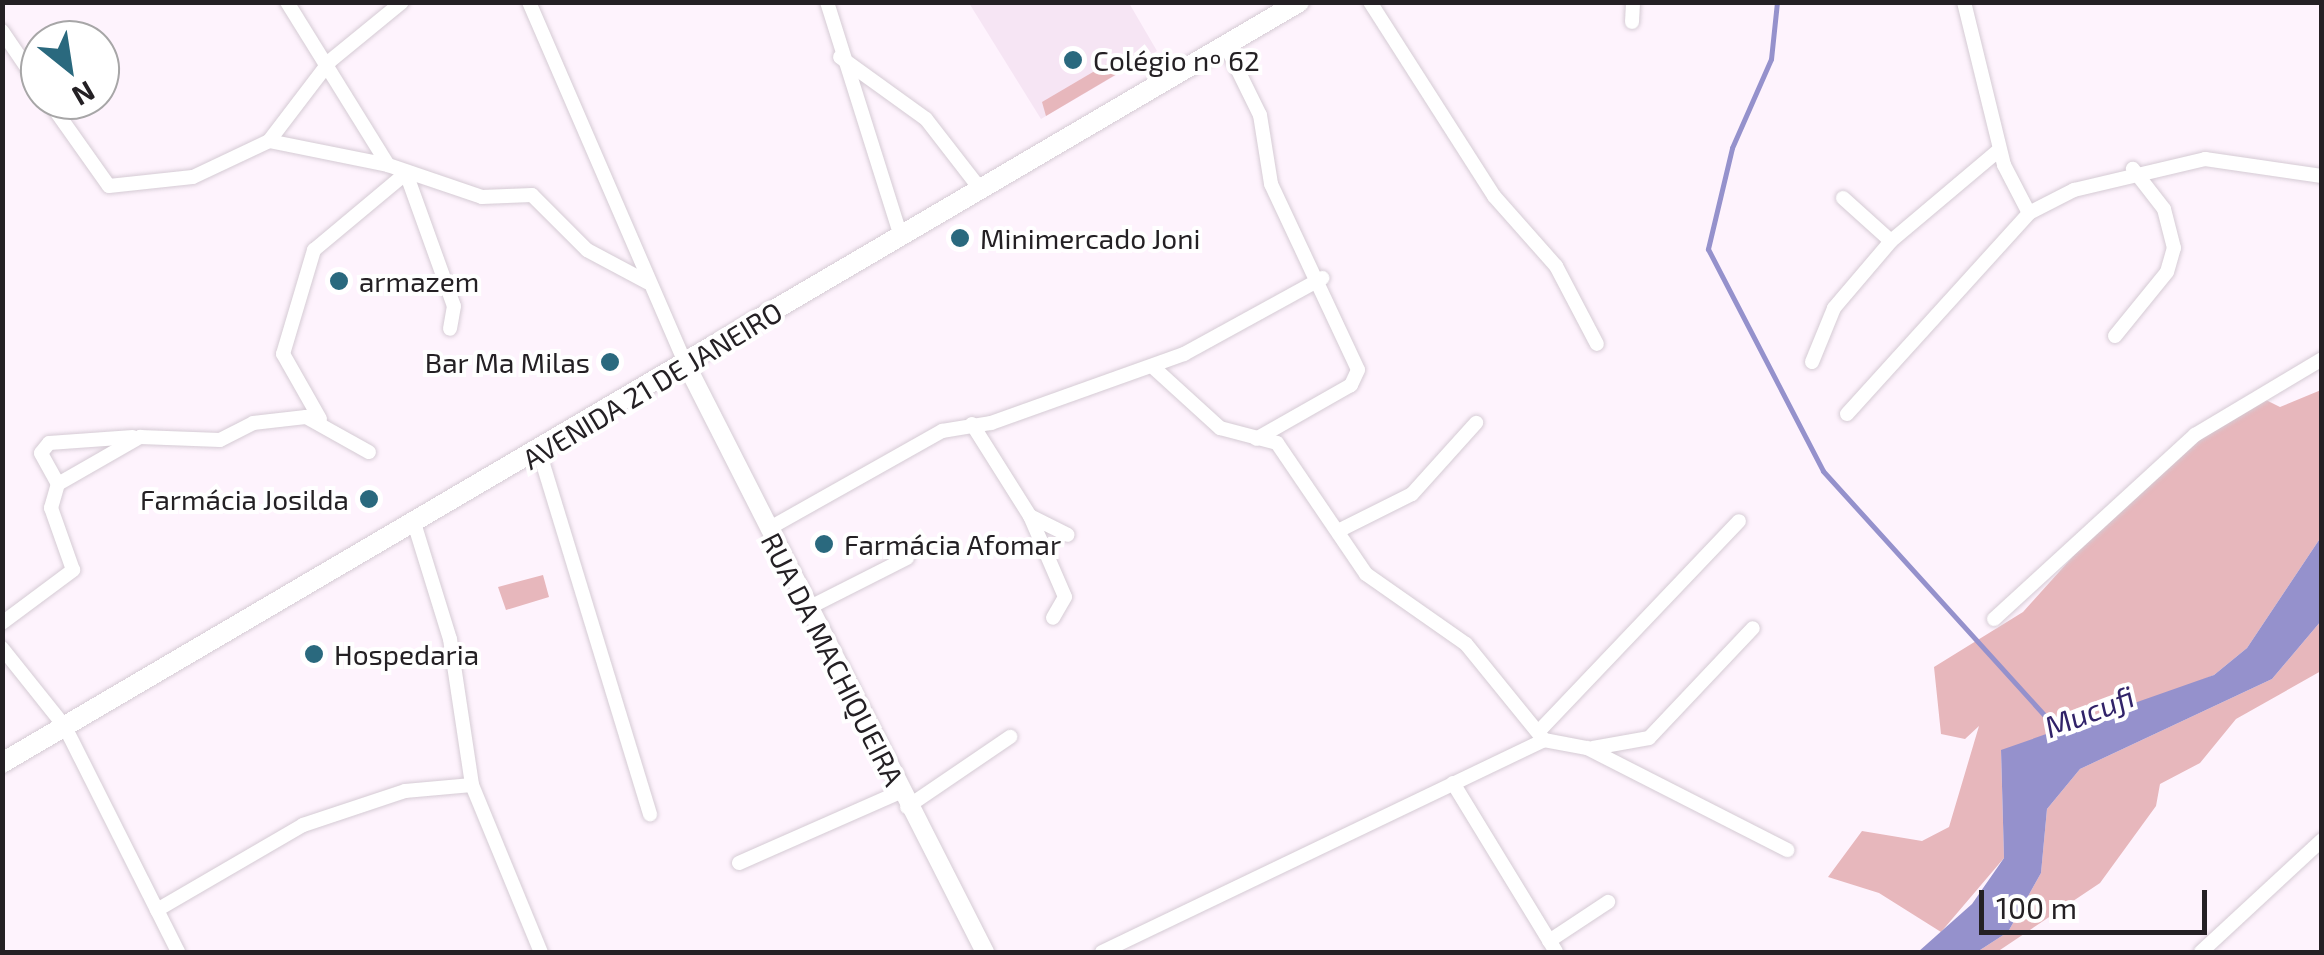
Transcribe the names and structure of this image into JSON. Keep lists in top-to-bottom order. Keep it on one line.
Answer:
{"streets":{"main road":["AVENIDA 21 DE JANEIRO"],"street":["RUA DA MACHIQUEIRA"]},"crossings":[["AVENIDA 21 DE JANEIRO","RUA DA MACHIQUEIRA"]],"water":["Mucufi"],"places":["Colégio nº 62","Minimercado Joni","armazem","Bar Ma Milas","Farmácia Josilda","Farmácia Afomar","Hospedaria"],"scale_bar":"100 m","north":"bottom right"}
